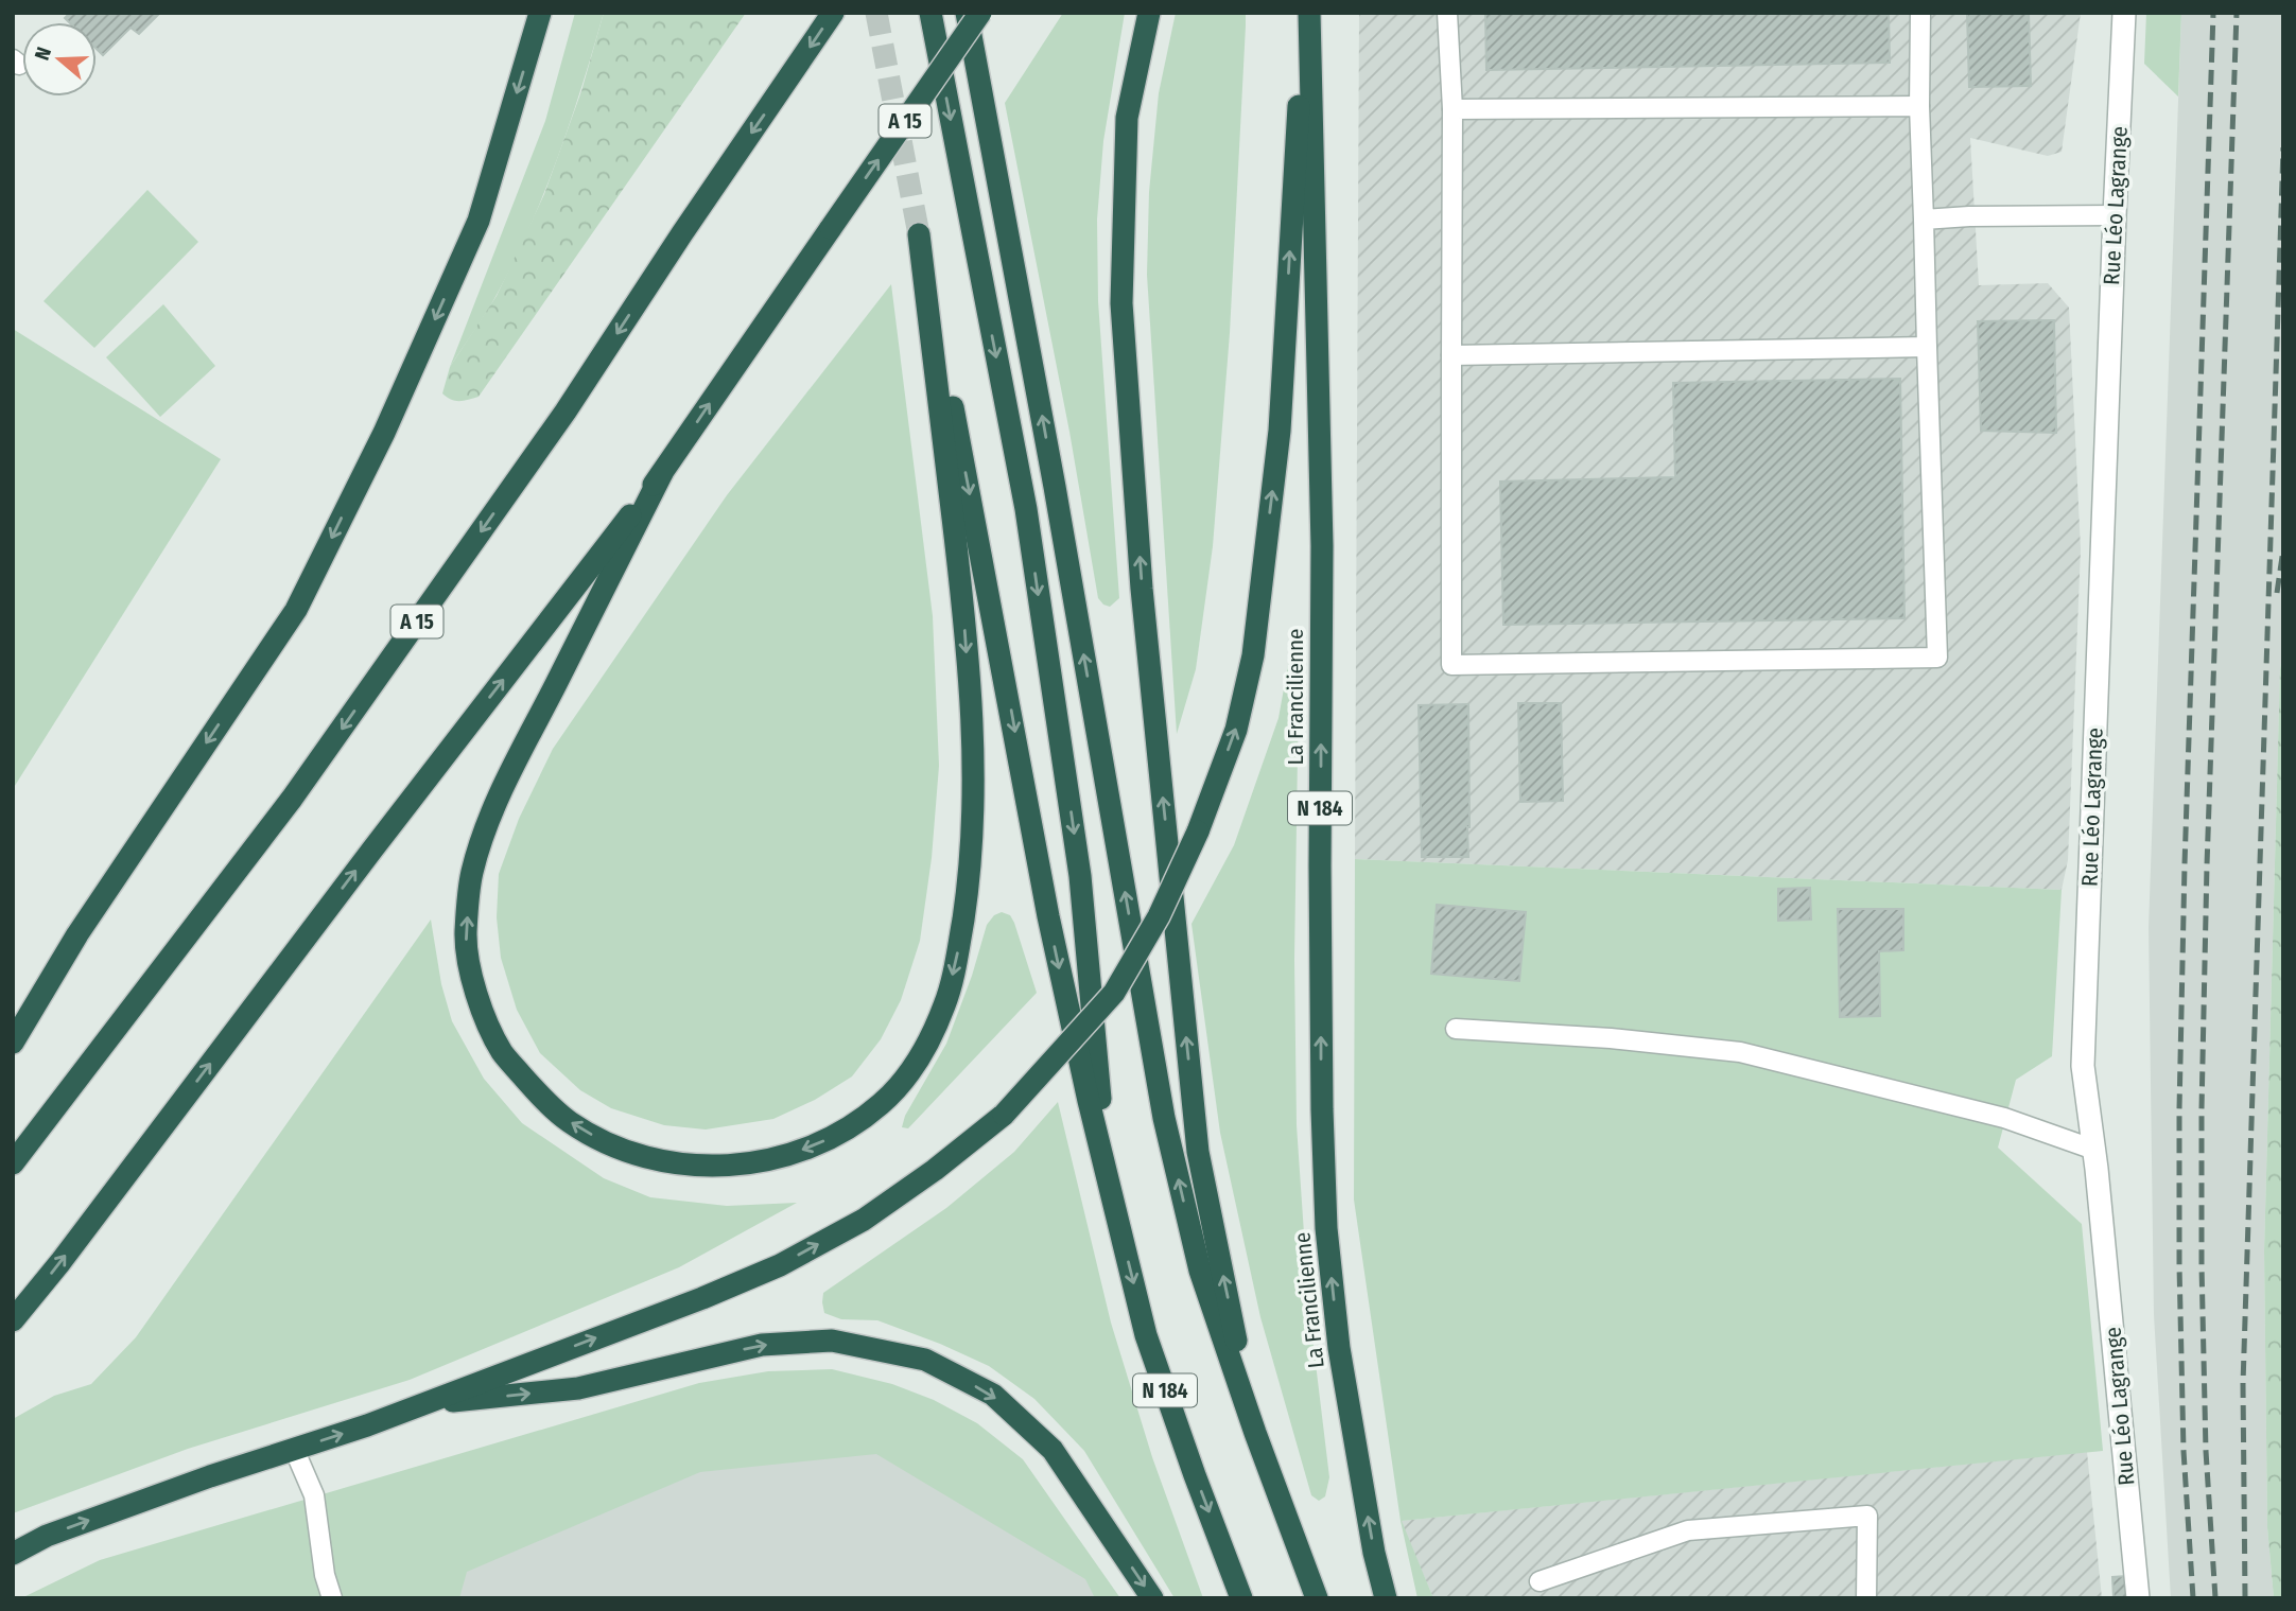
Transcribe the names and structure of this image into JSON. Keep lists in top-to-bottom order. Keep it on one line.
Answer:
{"streets":{"highway":["A 15","La Francilienne","N 184"],"street":["Rue Léo Lagrange"]},"crossings":[["A 15","N 184"]],"north":"left"}
